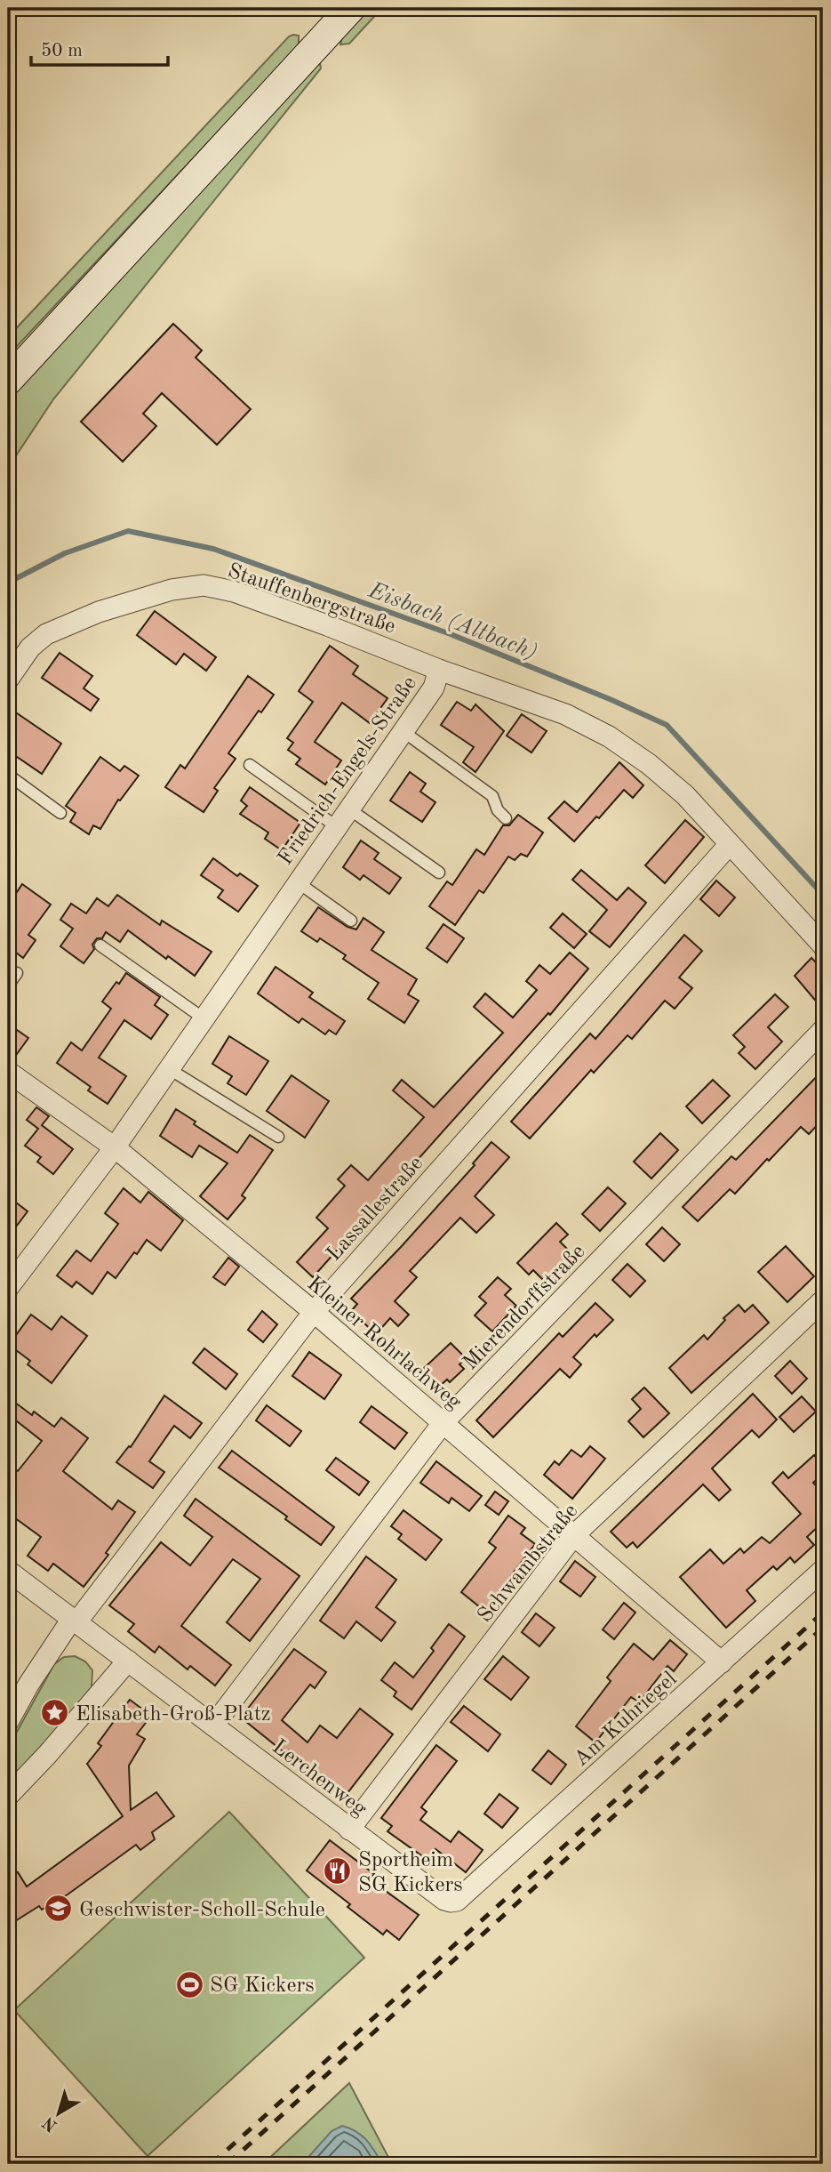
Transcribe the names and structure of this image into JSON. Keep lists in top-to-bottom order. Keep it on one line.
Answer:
{"streets":{"street":["Stauffenbergstraße","Friedrich-Engels-Straße","Lassallestraße","Mierendorffstraße","Kleiner Rohrlachweg","Schwambstraße","Am Kuhriegel","Lerchenweg"]},"crossings":[["Stauffenbergstraße","Friedrich-Engels-Straße"],["Friedrich-Engels-Straße","Lassallestraße"],["Friedrich-Engels-Straße","Kleiner Rohrlachweg"],["Lassallestraße","Kleiner Rohrlachweg"],["Lassallestraße","Lerchenweg"],["Mierendorffstraße","Kleiner Rohrlachweg"],["Mierendorffstraße","Lerchenweg"],["Kleiner Rohrlachweg","Schwambstraße"],["Kleiner Rohrlachweg","Am Kuhriegel"],["Schwambstraße","Lerchenweg"],["Am Kuhriegel","Lerchenweg"]],"water":["Eisbach (Altbach)"],"places":{"place":["Elisabeth-Groß-Platz"],"restaurant":["Sportheim SG Kickers"],"school or university":["Geschwister-Scholl-Schule"],"sports":["SG Kickers"]},"scale_bar":"50 m","north":"bottom left"}
